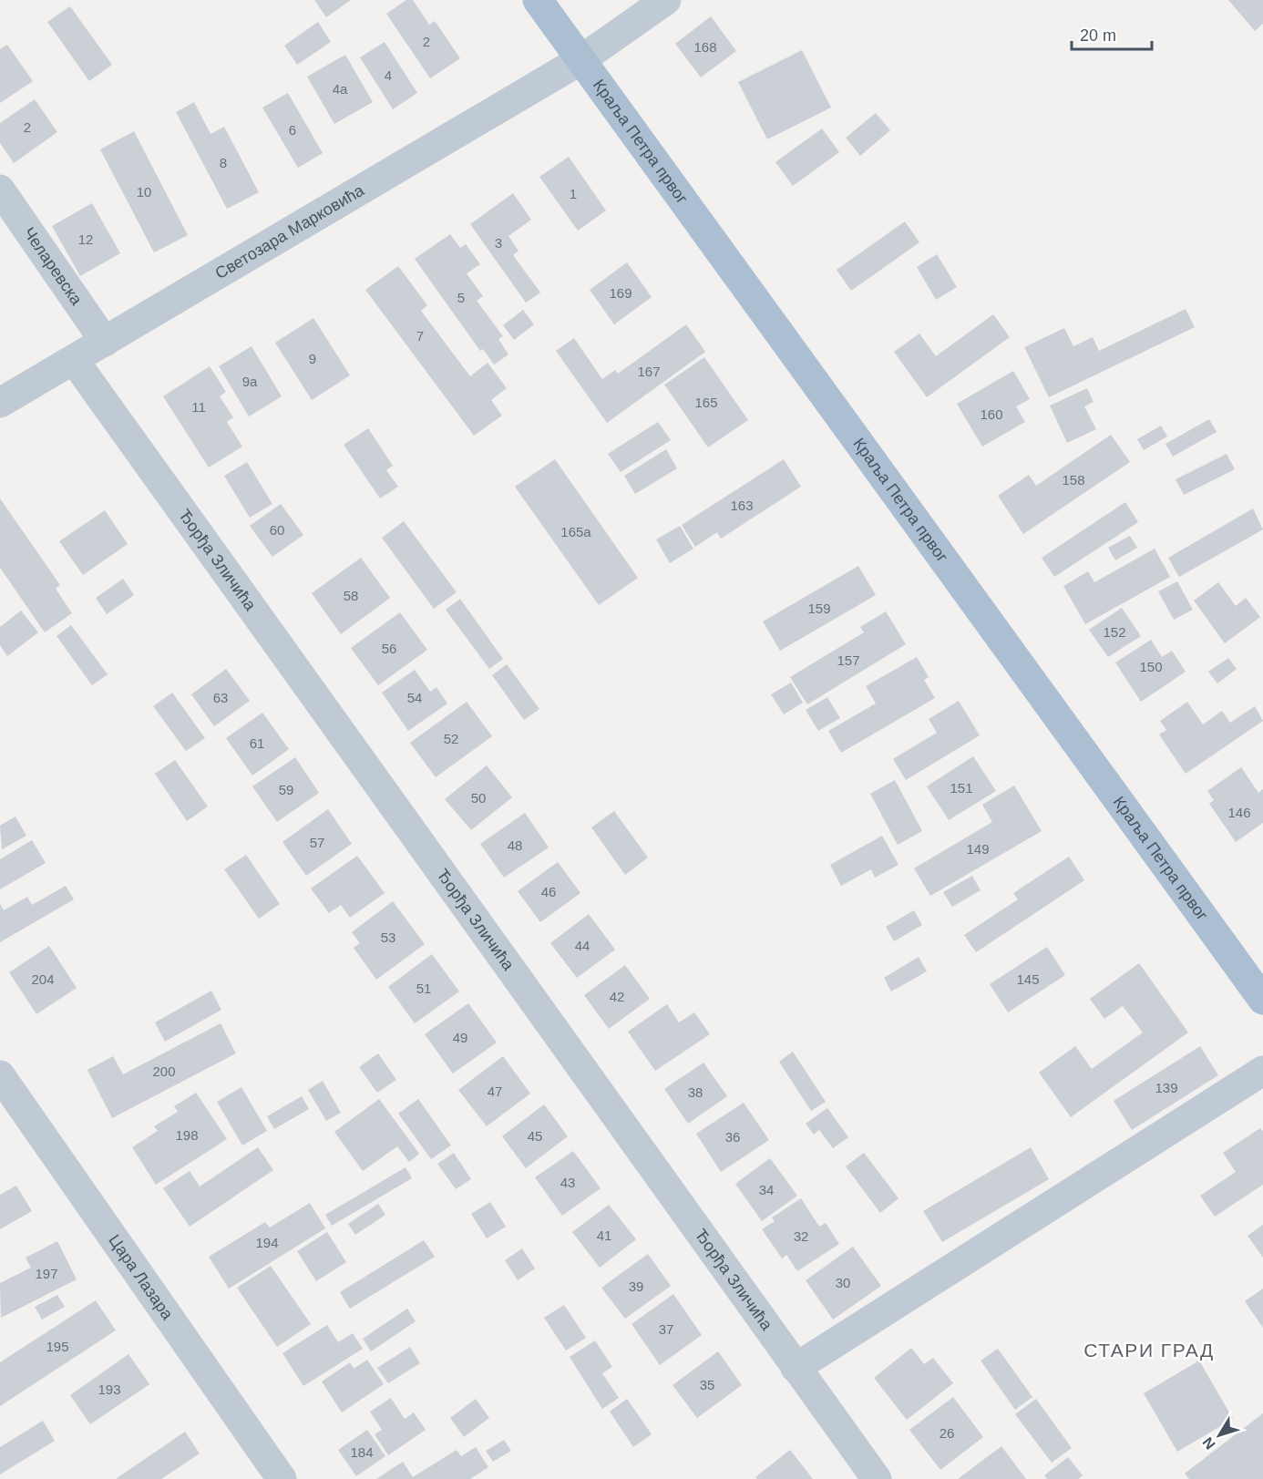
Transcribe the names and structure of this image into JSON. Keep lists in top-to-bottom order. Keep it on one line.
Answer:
{"streets":{"main road":["Краља Петра првог"],"street":["Светозара Марковића","Челаревска","Ђорђа Зличића","Цара Лазара"]},"crossings":[["Краља Петра првог","Светозара Марковића"],["Светозара Марковића","Челаревска"],["Светозара Марковића","Ђорђа Зличића"]],"districts":["СТАРИ ГРАД"],"house_numbers":["2","168","4","4a","2","6","8","10","1","12","3","169","5","7","9","167","9a","165","11","160","158","163","60","165a","58","159","152","56","157","150","63","54","52","61","151","59","50","146","57","48","149","46","53","44","204","145","51","42","49","200","139","47","38","198","45","36","43","34","41","32","194","197","30","39","37","195","35","193","26","184"],"scale_bar":"20 m","north":"bottom left"}
